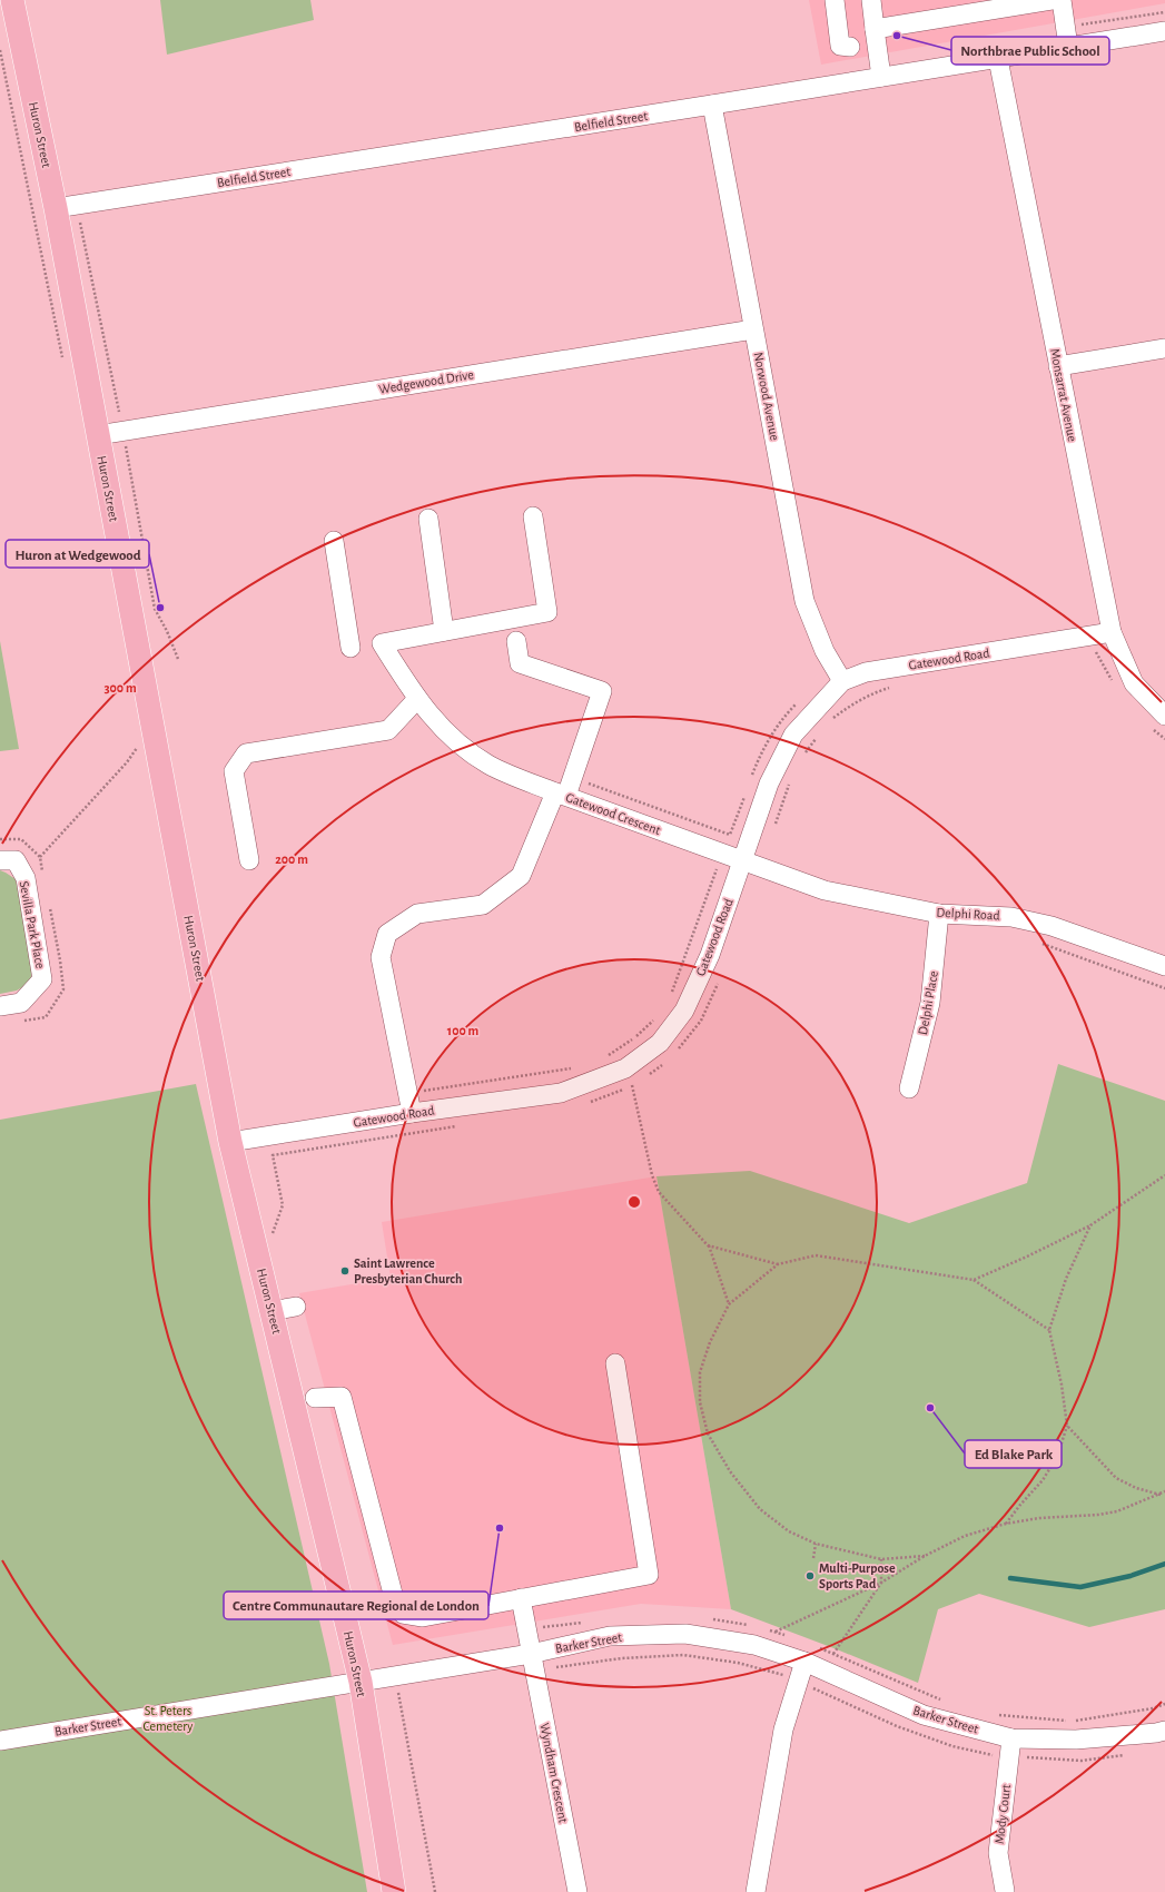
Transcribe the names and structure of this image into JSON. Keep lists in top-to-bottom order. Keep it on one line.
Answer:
{"streets":{"main road":["Huron Street"],"street":["Belfield Street","Wedgewood Drive","Monsarrat Avenue","Norwood Avenue","Gatewood Road","Gatewood Crescent","Delphi Road","Sevilla Park Place","Delphi Place","Barker Street","Wyndham Crescent","Mody Court"]},"crossings":[["Belfield Street","Huron Street"],["Belfield Street","Monsarrat Avenue"],["Belfield Street","Norwood Avenue"],["Huron Street","Wedgewood Drive"],["Huron Street","Gatewood Road"],["Huron Street","Barker Street"],["Wedgewood Drive","Norwood Avenue"],["Monsarrat Avenue","Gatewood Road"],["Norwood Avenue","Gatewood Road"],["Gatewood Road","Gatewood Crescent"],["Gatewood Road","Delphi Road"],["Gatewood Crescent","Delphi Road"],["Delphi Road","Delphi Place"],["Barker Street","Wyndham Crescent"],["Barker Street","Mody Court"]],"parks":["St. Peters Cemetery"],"places":["Northbrae Public School","Huron at Wedgewood","Saint Lawrence Presbyterian Church","Ed Blake Park","Centre Communautare Regional de London","Multi-Purpose Sports Pad"],"rings":["300 m","200 m","100 m"]}
